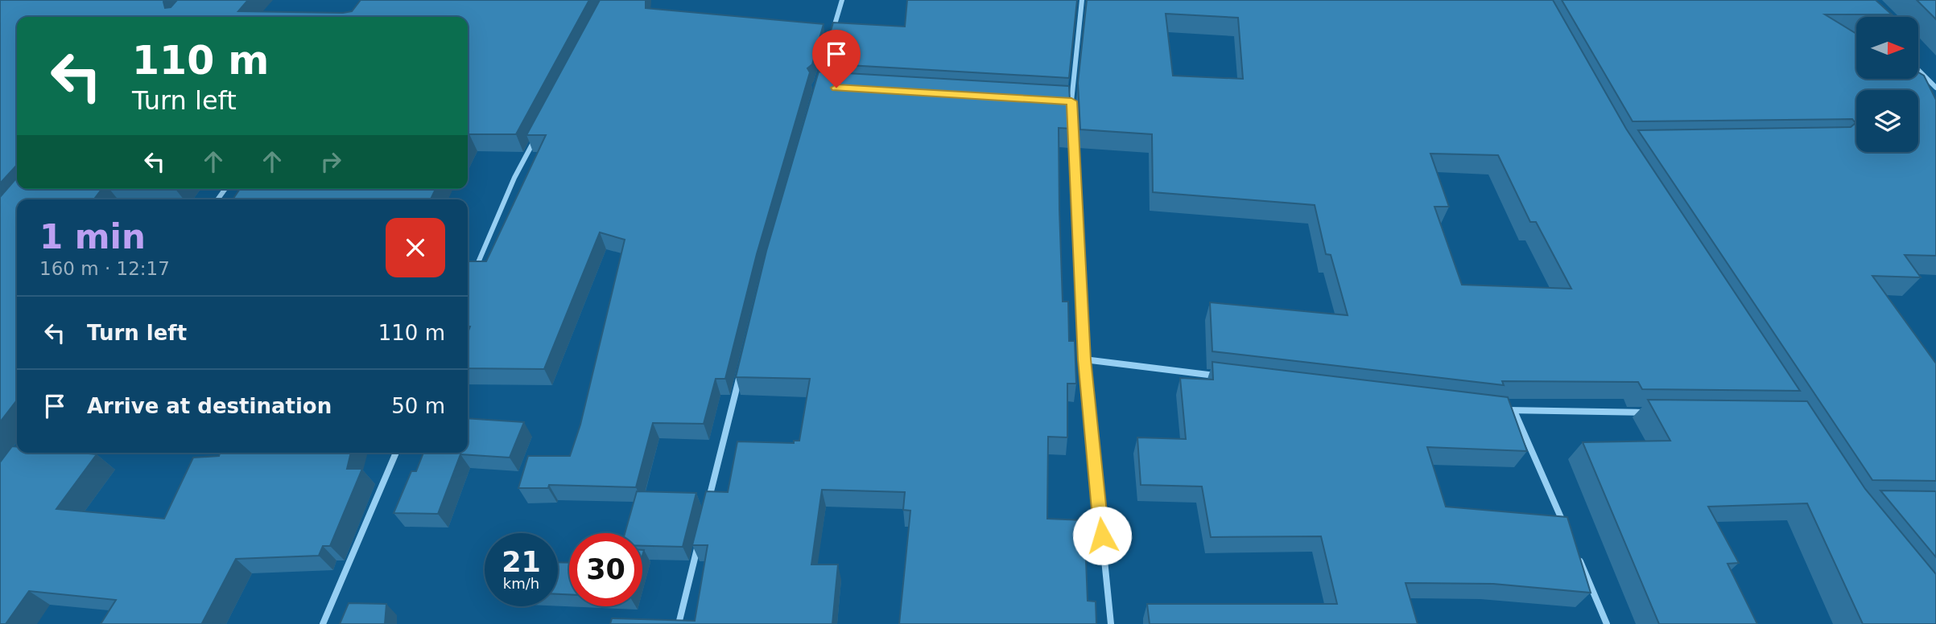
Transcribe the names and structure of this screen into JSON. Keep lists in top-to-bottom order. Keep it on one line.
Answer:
{"north":"right","page":{"turn":["110 m","Turn left"],"heading":["1 min","160 m · 12:17"],"list":[{"name":"Turn left","value":"110 m"},{"name":"Arrive at destination","value":"50 m"}],"speed":"21 km/h","limit":"30"}}
